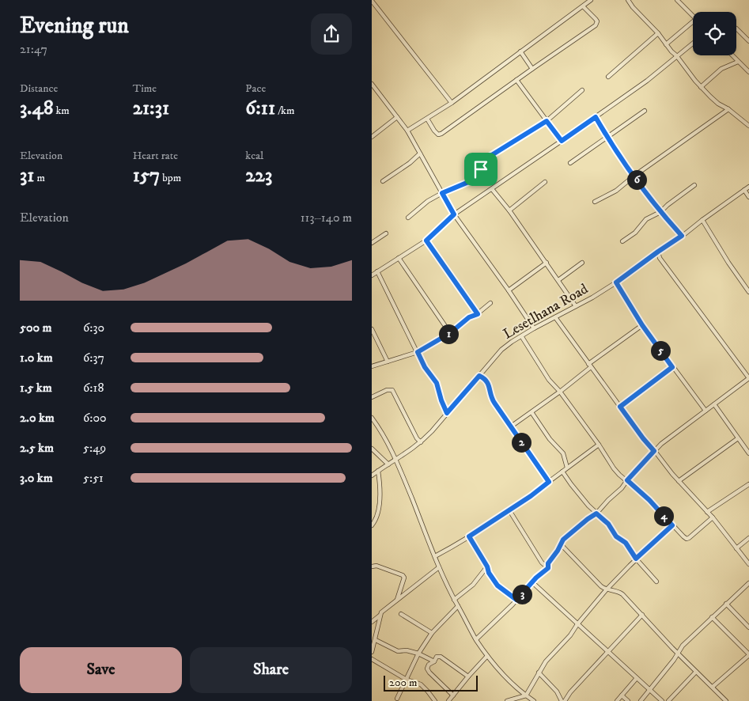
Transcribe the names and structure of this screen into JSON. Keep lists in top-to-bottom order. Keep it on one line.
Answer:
{"streets":{"street":["Lesetlhana Road"]},"scale_bar":"200 m","page":{"heading":["Evening run","21:47"],"stats":[["Distance","3.48 km"],["Time","21:31"],["Pace","6:11 /km"],["Elevation","31 m"],["Heart rate","157 bpm"],["kcal","223"]],"pins":["6","1","5","2","4","3"],"chart":["Elevation","113–140 m"],"list":[{"name":"500 m","note":"6:30"},{"name":"1.0 km","note":"6:37"},{"name":"1.5 km","note":"6:18"},{"name":"2.0 km","note":"6:00"},{"name":"2.5 km","note":"5:49"},{"name":"3.0 km","note":"5:51"}],"buttons":["Save","Share"],"scale":"200 m"}}
